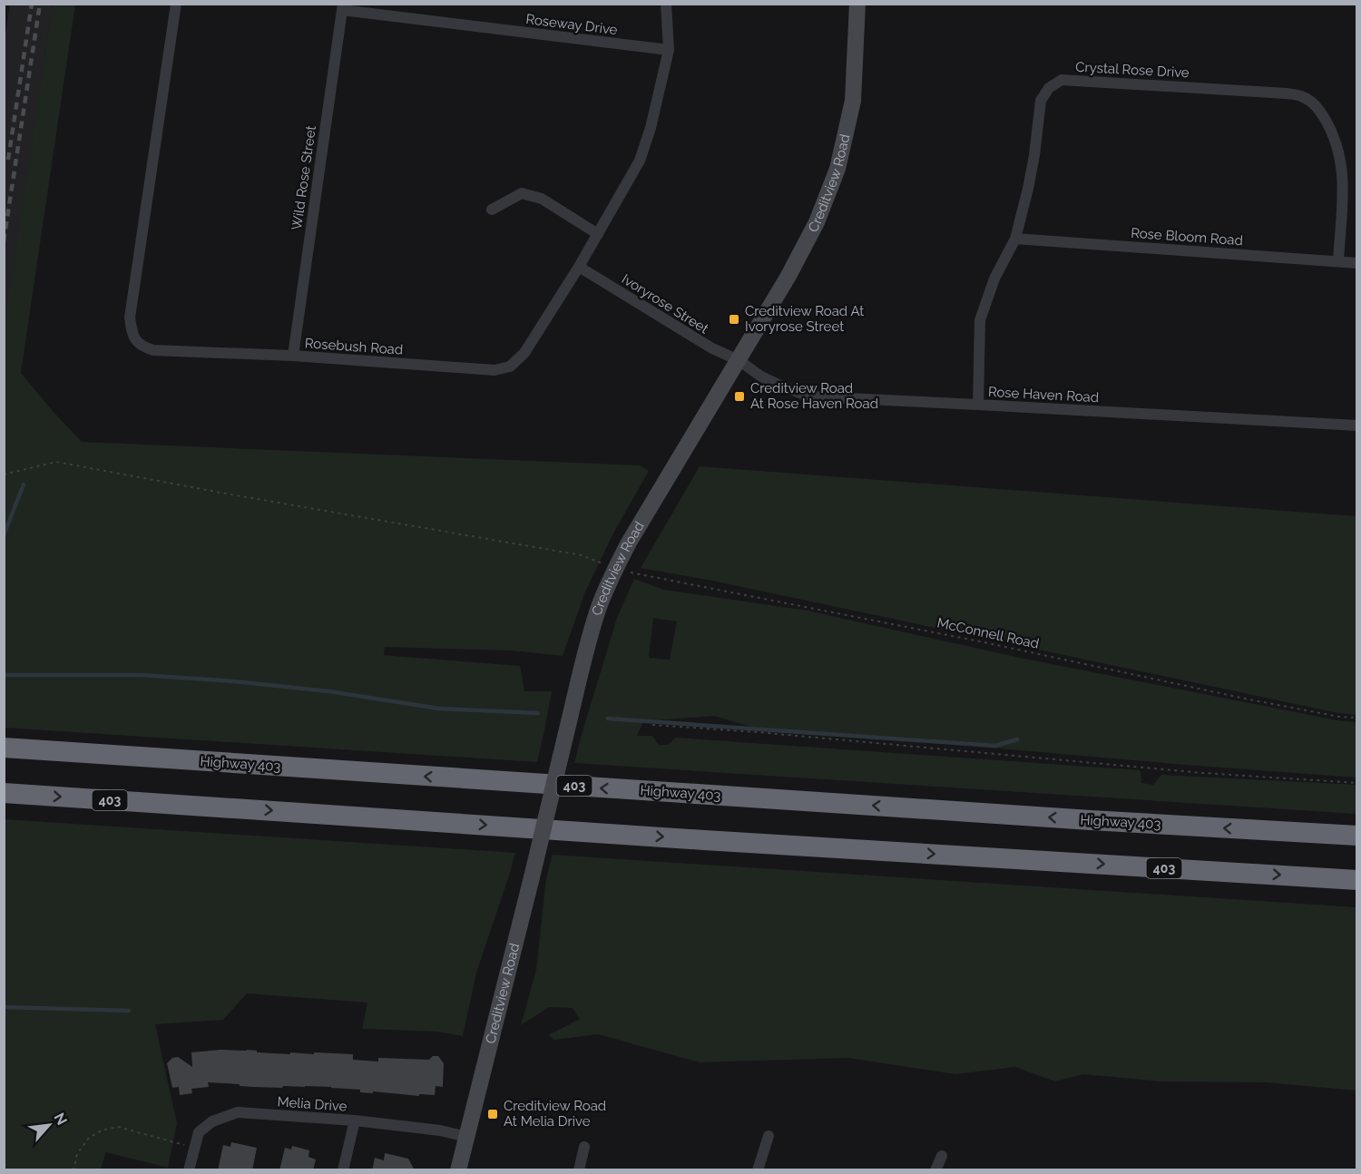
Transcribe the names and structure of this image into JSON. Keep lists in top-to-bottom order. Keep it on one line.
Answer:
{"streets":{"highway":["Highway 403","403"],"main road":["Creditview Road"],"street":["Roseway Drive","Crystal Rose Drive","Wild Rose Street","Rose Bloom Road","Ivoryrose Street","Rosebush Road","Rose Haven Road","Melia Drive"],"path":["McConnell Road"]},"crossings":[["Roseway Drive","Wild Rose Street"],["Roseway Drive","Rosebush Road"],["Crystal Rose Drive","Rose Bloom Road"],["Crystal Rose Drive","Rose Haven Road"],["Wild Rose Street","Rosebush Road"],["Creditview Road","Ivoryrose Street"],["Creditview Road","Rose Haven Road"],["Creditview Road","McConnell Road"],["Creditview Road","Melia Drive"],["Ivoryrose Street","Rosebush Road"],["Ivoryrose Street","Rose Haven Road"]],"places":{"transit":["Creditview Road At Ivoryrose Street","Creditview Road At Rose Haven Road","Creditview Road At Melia Drive"]},"north":"top right"}
